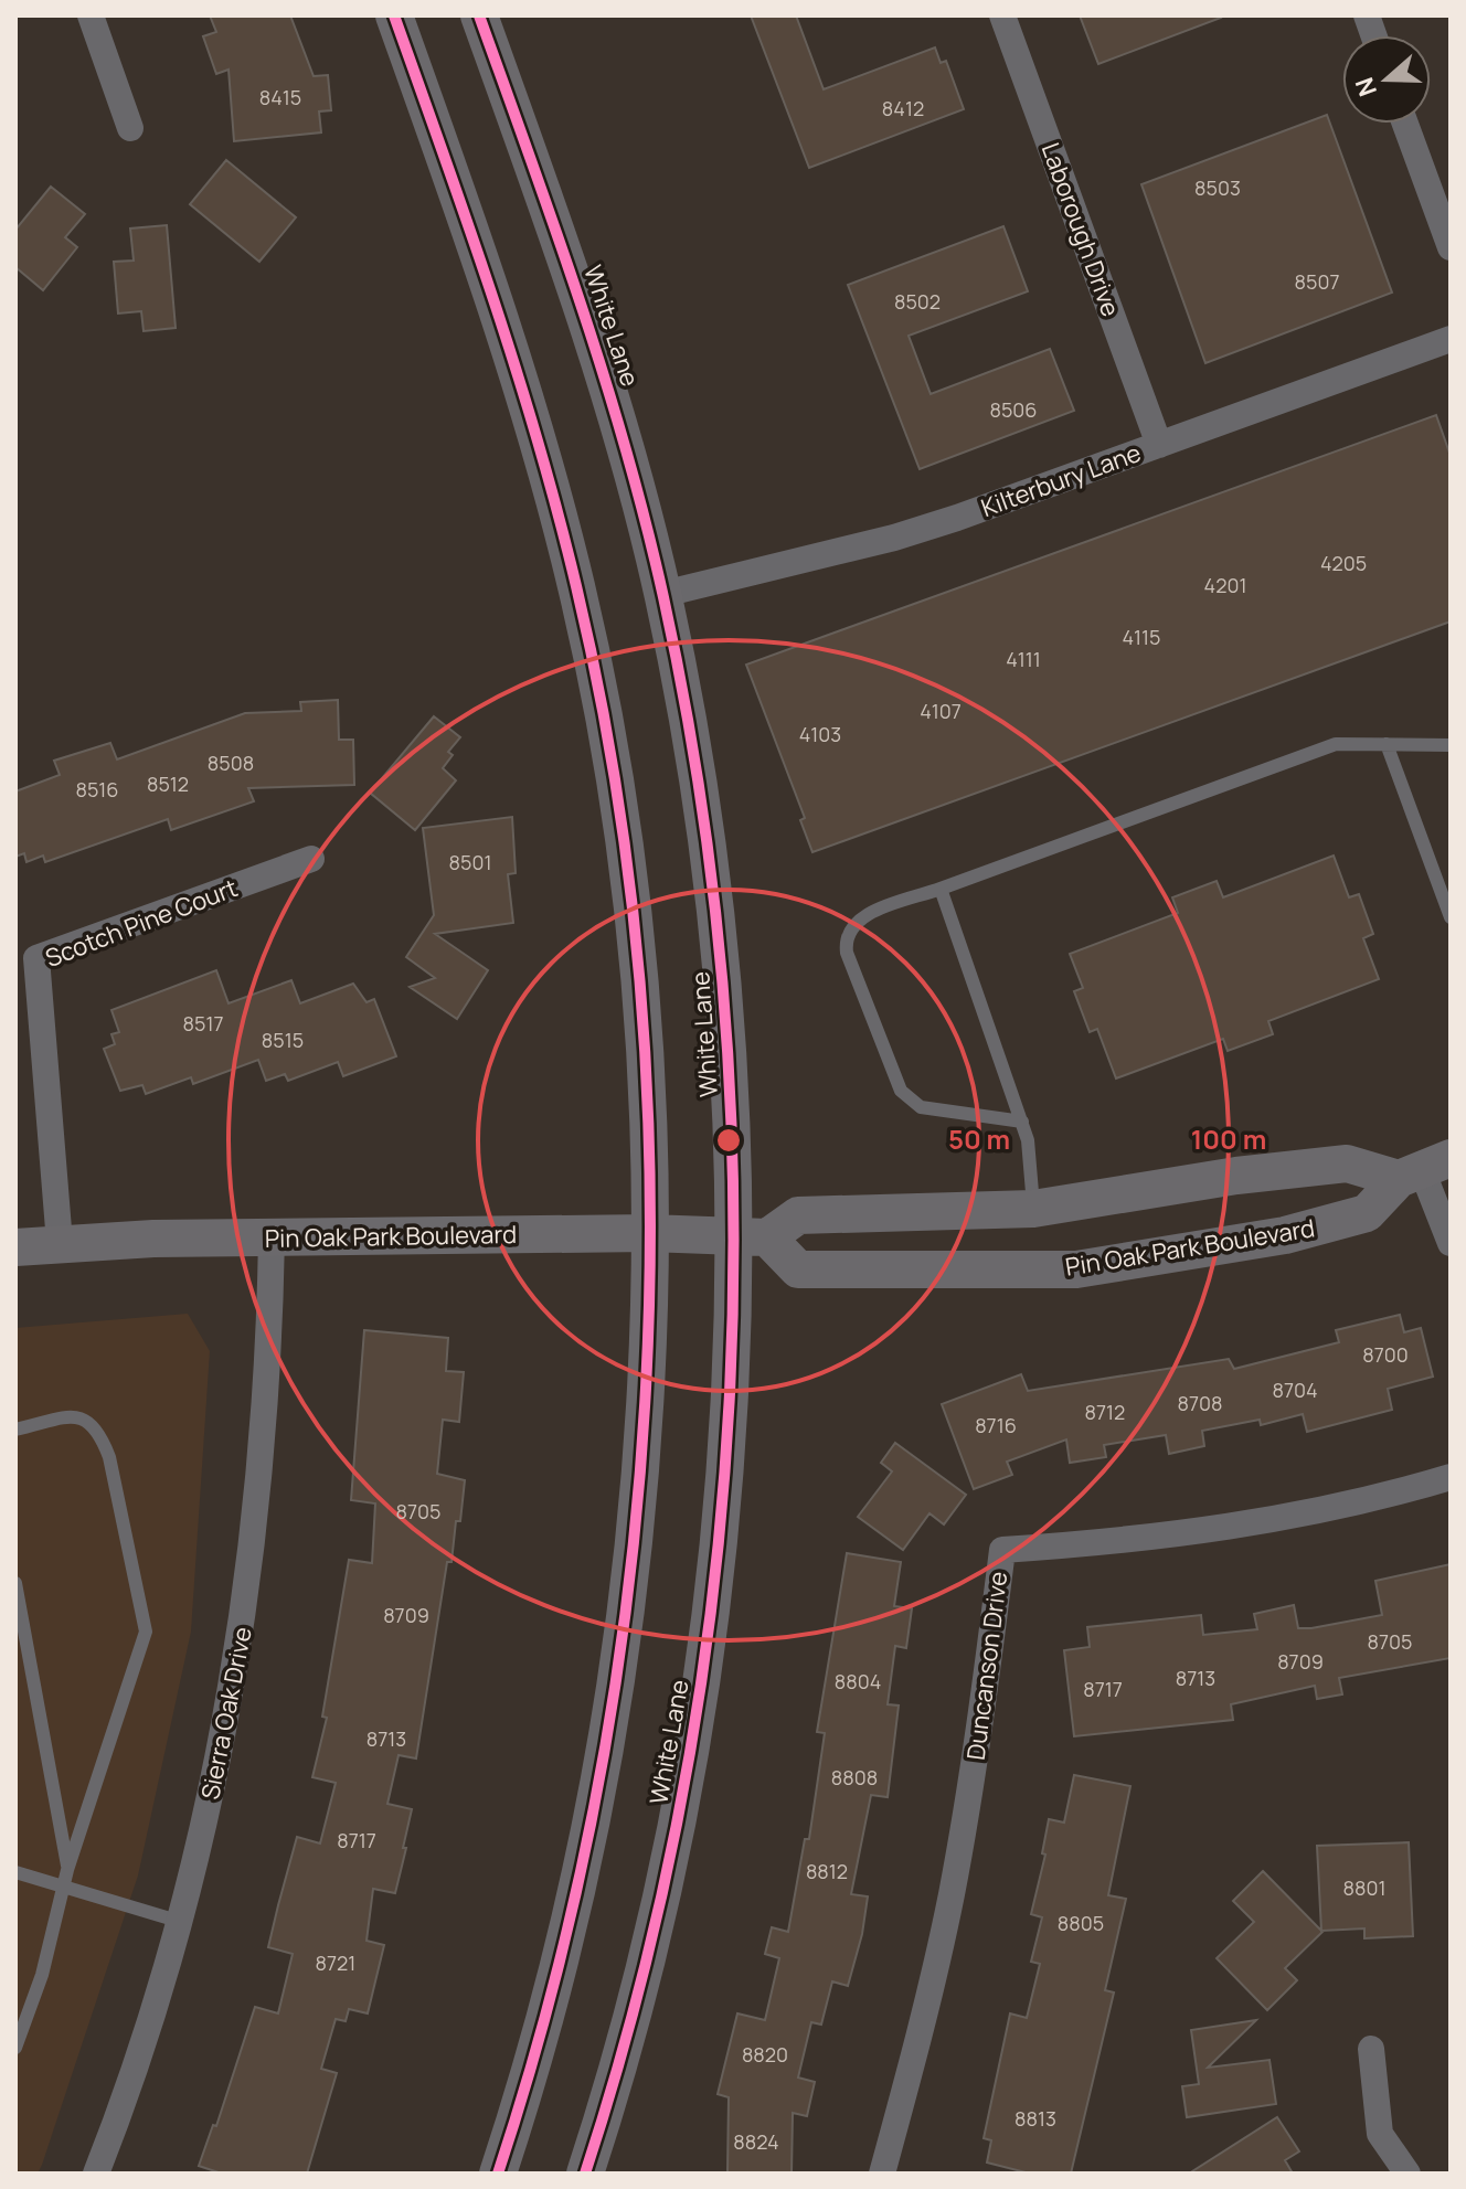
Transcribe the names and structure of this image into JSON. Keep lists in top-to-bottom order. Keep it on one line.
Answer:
{"streets":{"main road":["White Lane","Pin Oak Park Boulevard"],"street":["Laborough Drive","Kilterbury Lane","Scotch Pine Court","Duncanson Drive","Sierra Oak Drive"]},"crossings":[["Laborough Drive","Kilterbury Lane"],["White Lane","Kilterbury Lane"],["White Lane","Pin Oak Park Boulevard"],["Scotch Pine Court","Pin Oak Park Boulevard"],["Pin Oak Park Boulevard","Sierra Oak Drive"]],"house_numbers":["8415","8412","8503","8507","8502","8506","4205","4201","4115","4111","4107","4103","8508","8512","8516","8501","8517","8515","8700","8704","8708","8712","8716","8705","8709","8705","8709","8713","8804","8717","8713","8808","8717","8812","8801","8805","8721","8820","8813","8824"],"north":"left","rings":["50 m","100 m"]}
